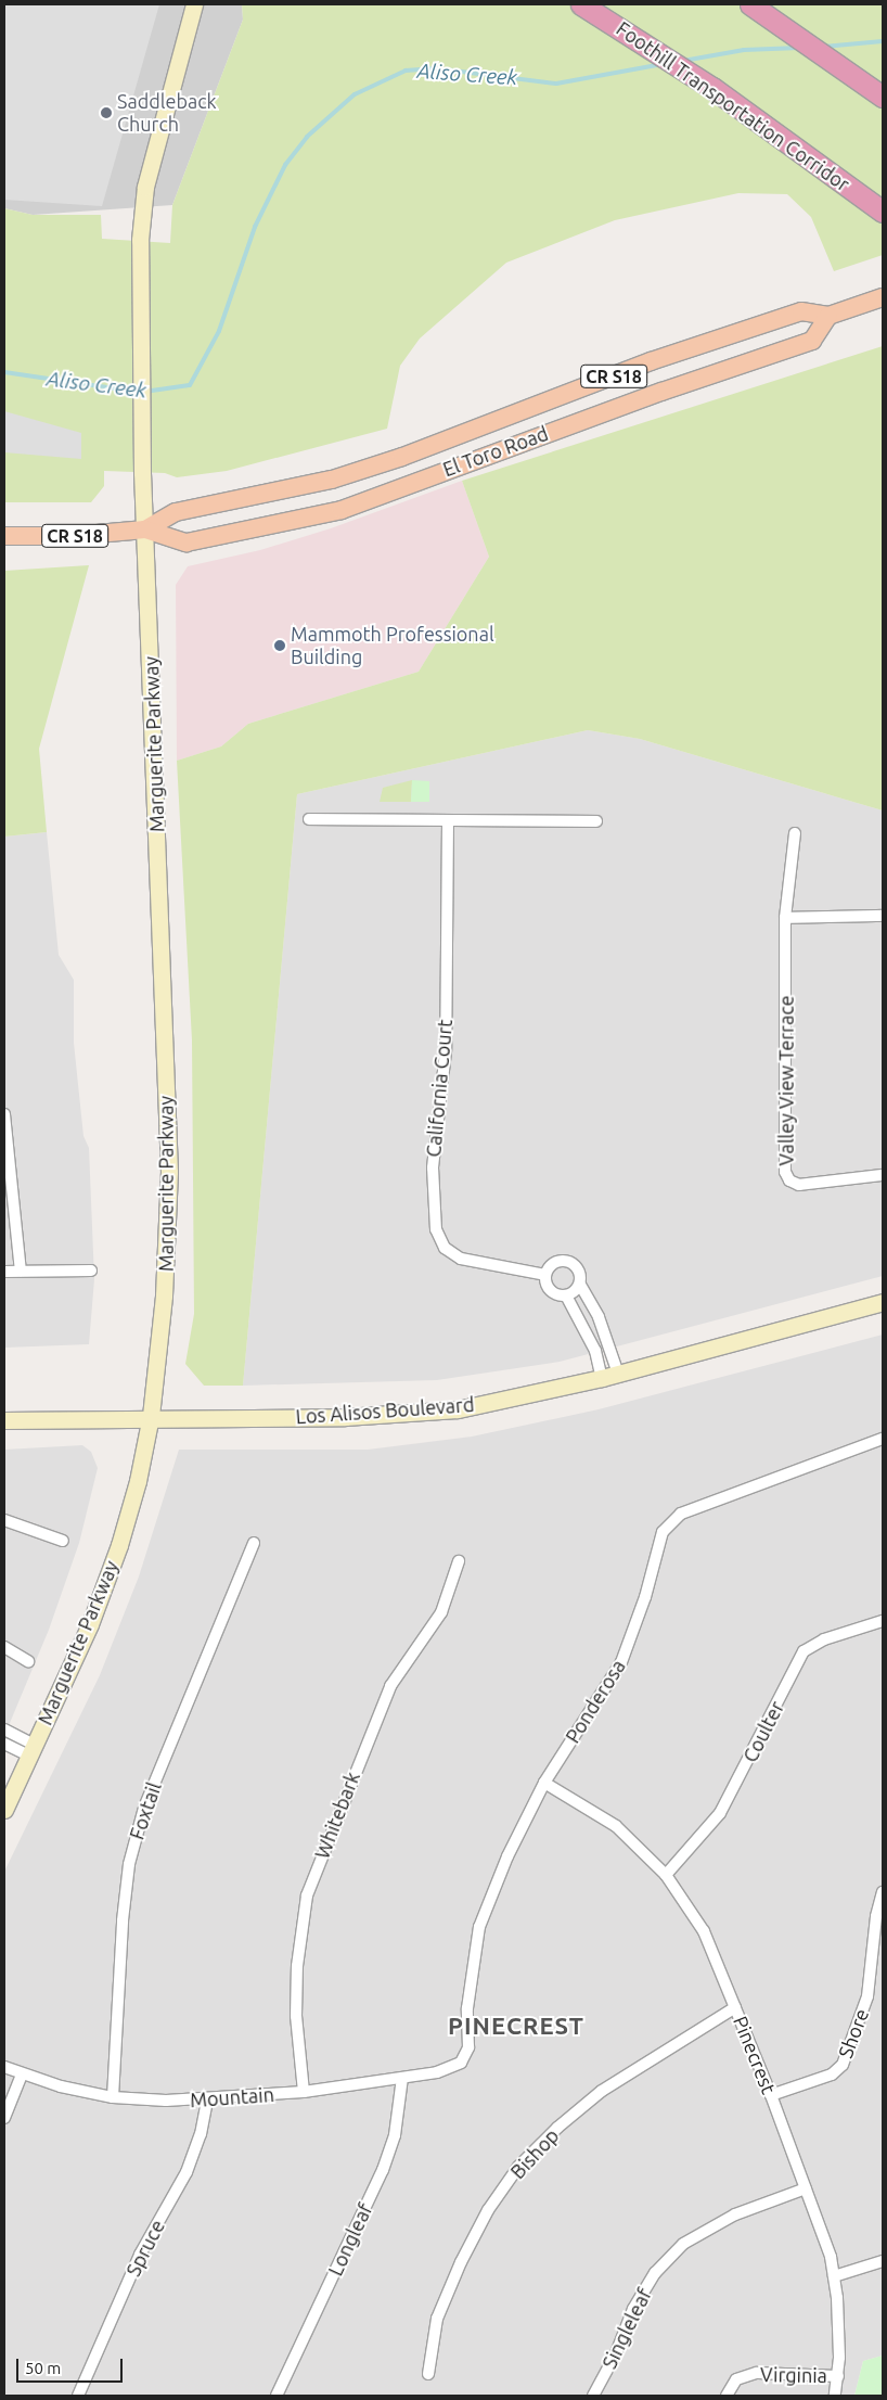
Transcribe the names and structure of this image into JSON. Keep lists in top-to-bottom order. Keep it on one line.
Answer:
{"streets":{"highway":["Foothill Transportation Corridor"],"main road":["CR S18","El Toro Road","Marguerite Parkway","Los Alisos Boulevard"],"street":["Valley View Terrace","California Court","Ponderosa","Coulter","Foxtail","Whitebark","Shore","Pinecrest","Mountain","Bishop","Longleaf","Spruce","Singleleaf","Virginia"]},"crossings":[["El Toro Road","Marguerite Parkway"],["Marguerite Parkway","Los Alisos Boulevard"],["Ponderosa","Pinecrest"],["Ponderosa","Mountain"],["Coulter","Pinecrest"],["Foxtail","Mountain"],["Whitebark","Mountain"],["Shore","Pinecrest"],["Pinecrest","Bishop"],["Pinecrest","Singleleaf"],["Pinecrest","Virginia"],["Mountain","Longleaf"],["Mountain","Spruce"]],"districts":["PINECREST"],"water":["Aliso Creek"],"places":["Saddleback Church","Mammoth Professional Building"],"scale_bar":"50 m"}
